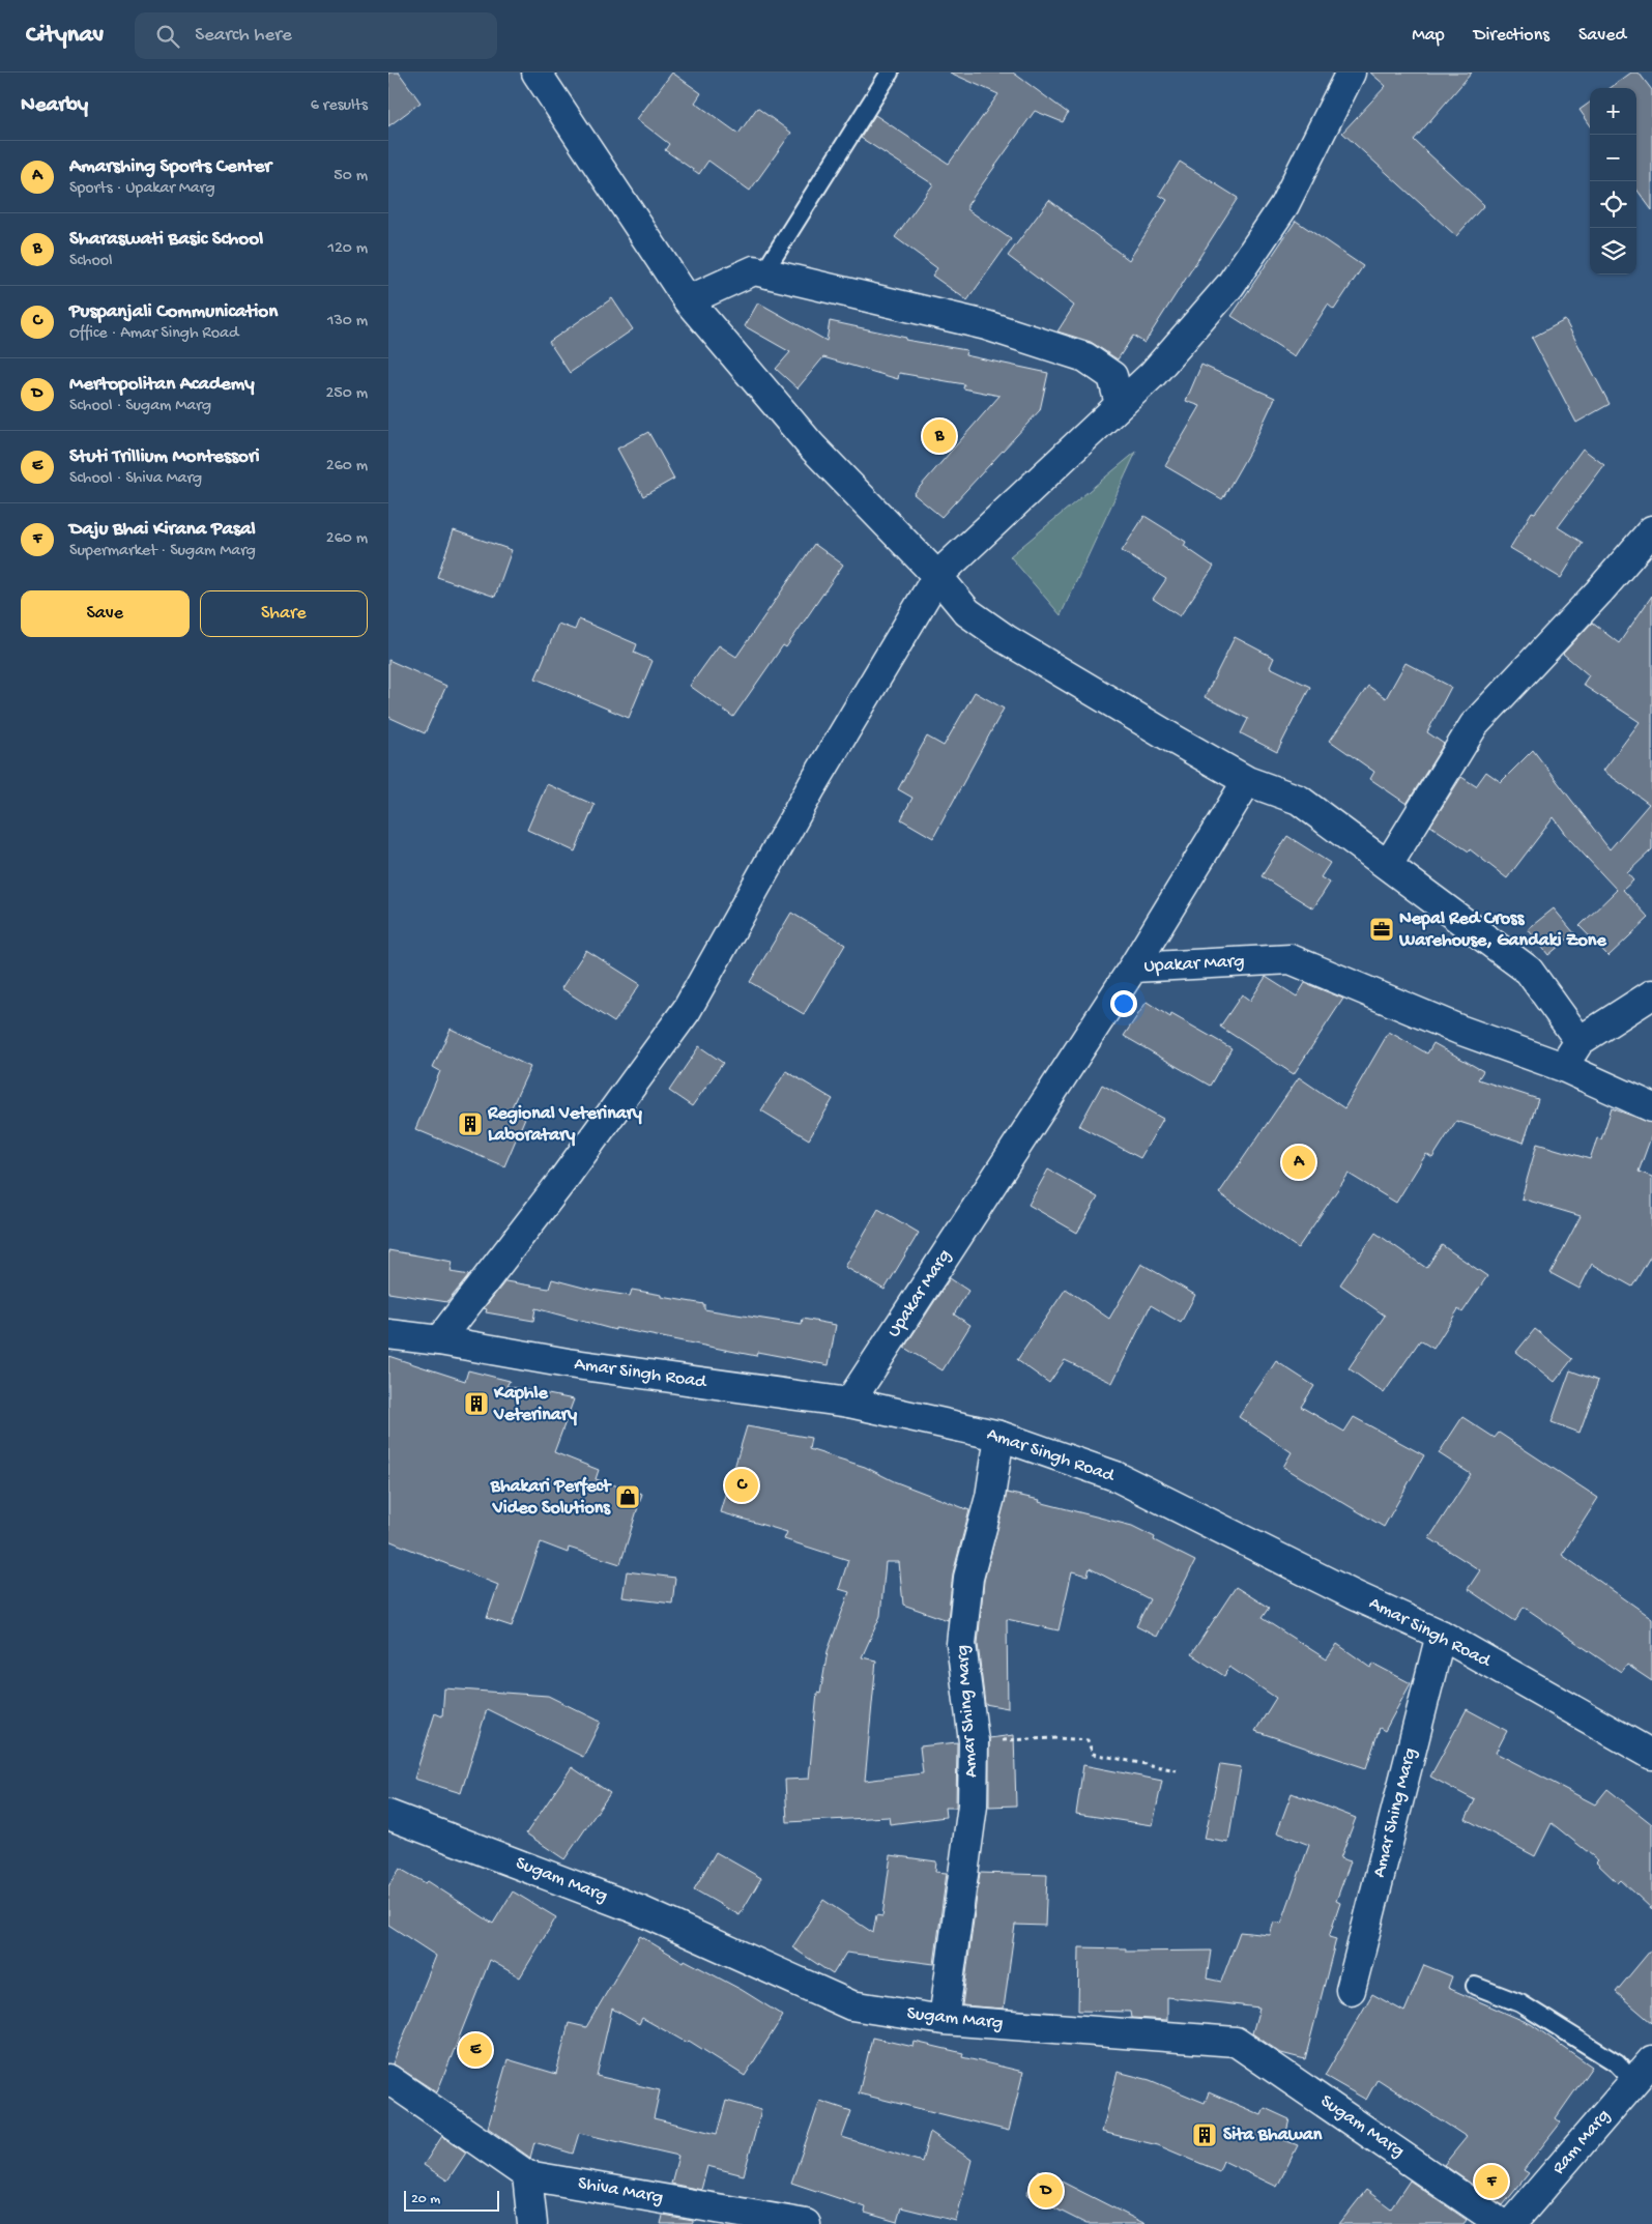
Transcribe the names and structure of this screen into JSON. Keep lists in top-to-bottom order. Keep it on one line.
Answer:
{"streets":{"street":["Upakar Marg","Amar Singh Road","Amar Shing Marg","Sugam Marg","Ram Marg","Shiva Marg"]},"crossings":[["Upakar Marg","Amar Singh Road"],["Amar Singh Road","Amar Shing Marg"],["Amar Shing Marg","Sugam Marg"]],"places":{"office":["Nepal Red Cross Warehouse, Gandaki Zone"],"building":["Regional Veterinary Laboratary","Kaphle Veterinary","Sita Bhawan"],"shop":["Bhakari Perfect Video Solutions"]},"scale_bar":"20 m","page":{"header":"Citynav","search":"Search here","nav":["Map","Directions","Saved"],"heading":["Nearby","6 results"],"map_buttons":["+","−"],"list":[{"mark":"A","name":"Amarshing Sports Center","note":"Sports · Upakar Marg","value":"50 m"},{"mark":"B","name":"Sharaswati Basic School","note":"School","value":"120 m"},{"mark":"C","name":"Puspanjali Communication","note":"Office · Amar Singh Road","value":"130 m"},{"mark":"D","name":"Mertopolitan Academy","note":"School · Sugam Marg","value":"250 m"},{"mark":"E","name":"Stuti Trillium Montessori","note":"School · Shiva Marg","value":"260 m"},{"mark":"F","name":"Daju Bhai Kirana Pasal","note":"Supermarket · Sugam Marg","value":"260 m"}],"pins":["B","A","C","E","F","D"],"buttons":["Save","Share"],"scale":"20 m"}}
